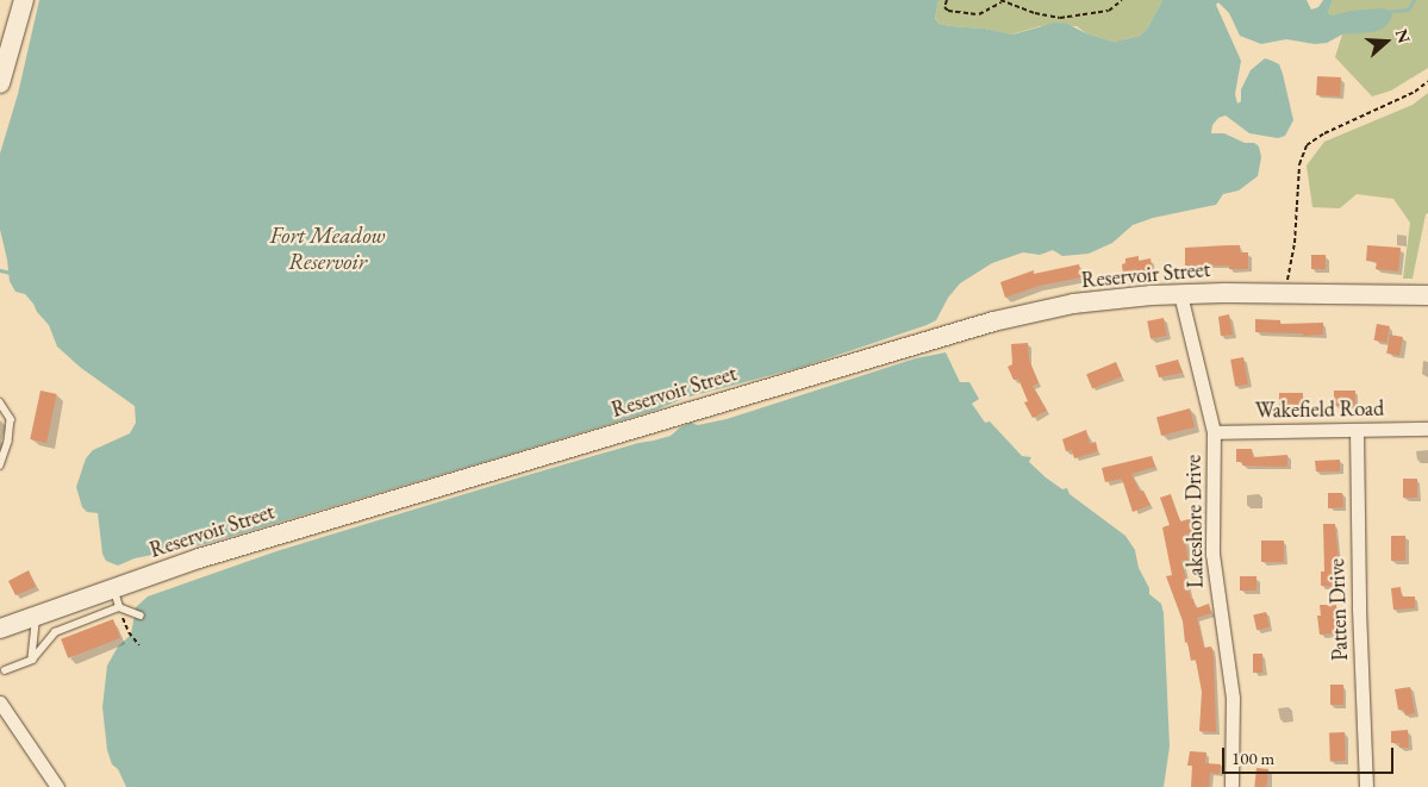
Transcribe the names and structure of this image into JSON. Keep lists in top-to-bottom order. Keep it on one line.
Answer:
{"streets":{"street":["Reservoir Street","Wakefield Road","Lakeshore Drive","Patten Drive"]},"crossings":[["Reservoir Street","Lakeshore Drive"],["Wakefield Road","Lakeshore Drive"],["Wakefield Road","Patten Drive"]],"water":["Fort Meadow Reservoir"],"scale_bar":"100 m","north":"right"}
